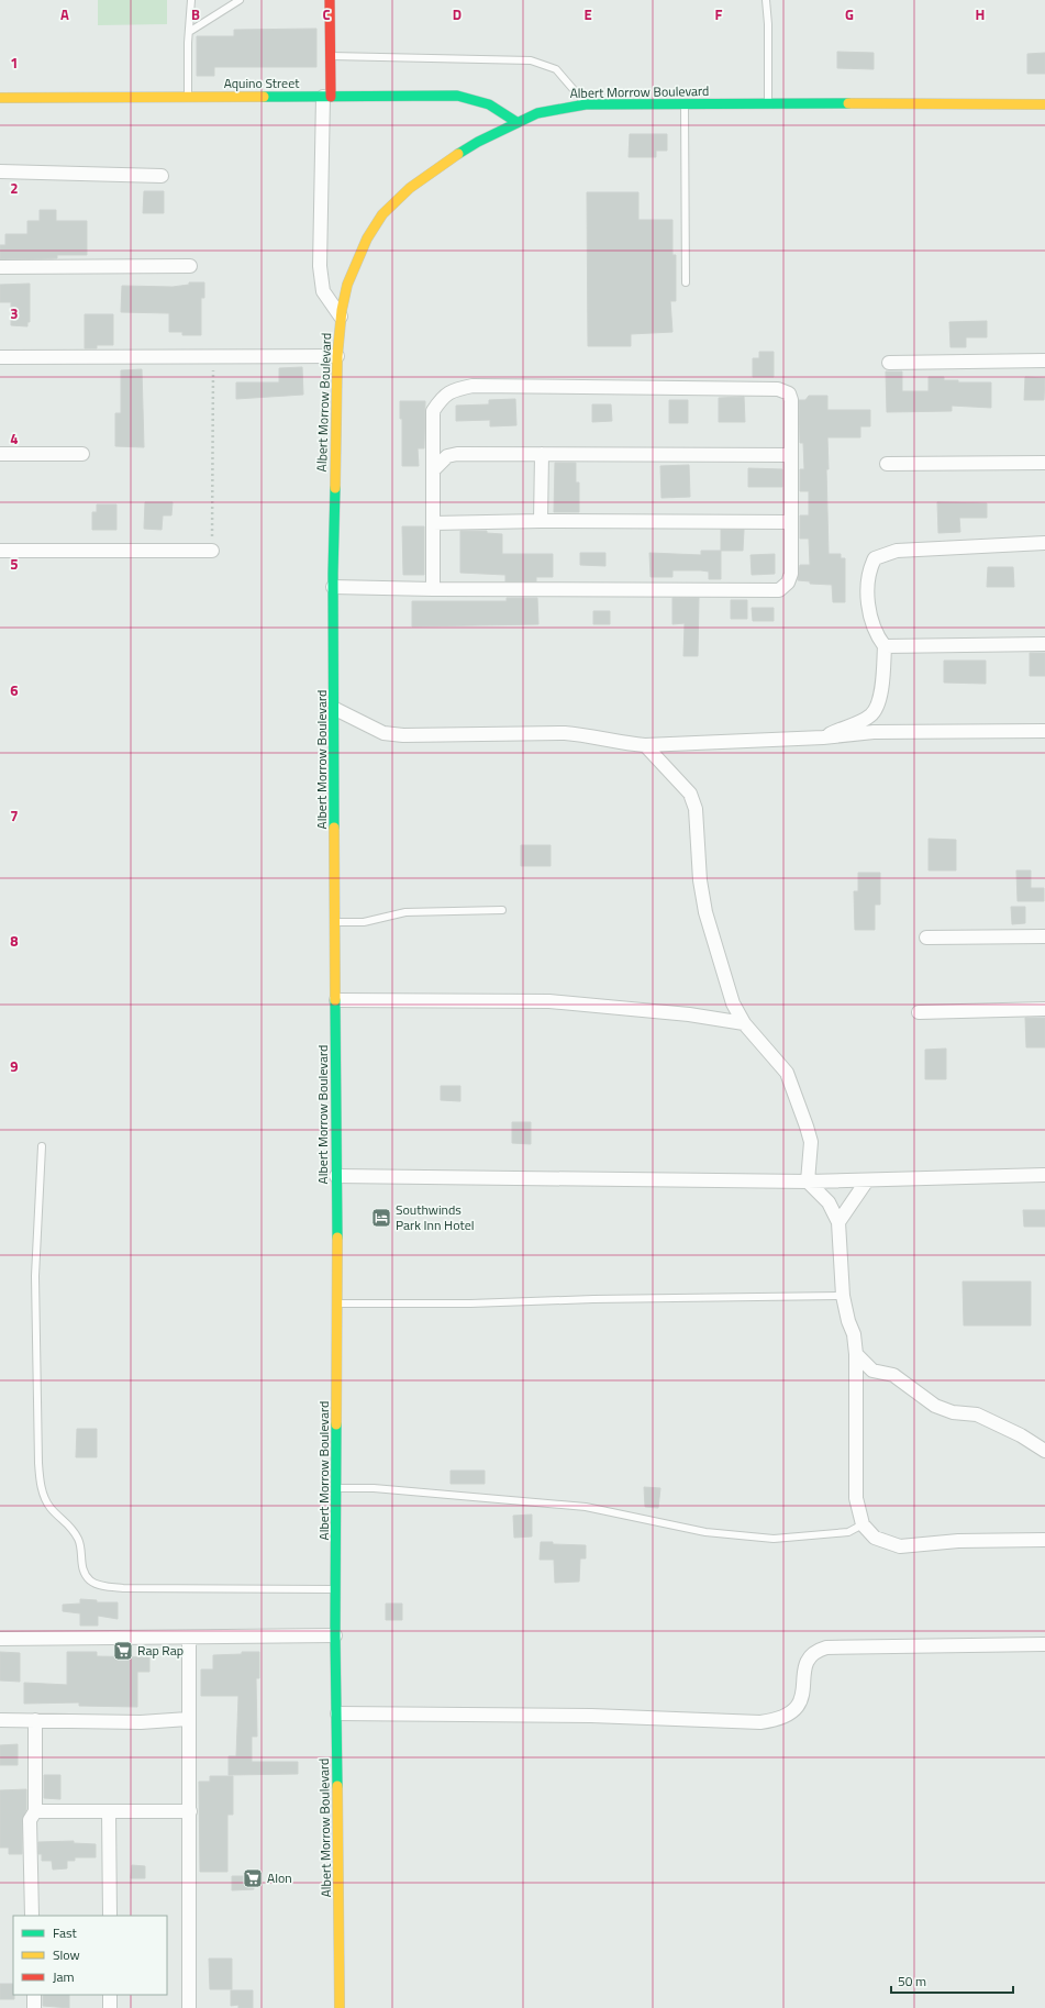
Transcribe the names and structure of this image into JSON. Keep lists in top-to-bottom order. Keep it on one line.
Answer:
{"streets":{"main road":["Aquino Street","Albert Morrow Boulevard"]},"crossings":[["Aquino Street","Albert Morrow Boulevard"]],"places":{"hotel":["Southwinds Park Inn Hotel"],"supermarket":["Rap Rap","Alon"]},"legend":["Fast","Slow","Jam"],"scale_bar":"50 m","grid":{"columns":["A","B","C","D","E","F","G","H"],"rows":["1","2","3","4","5","6","7","8","9"]}}
